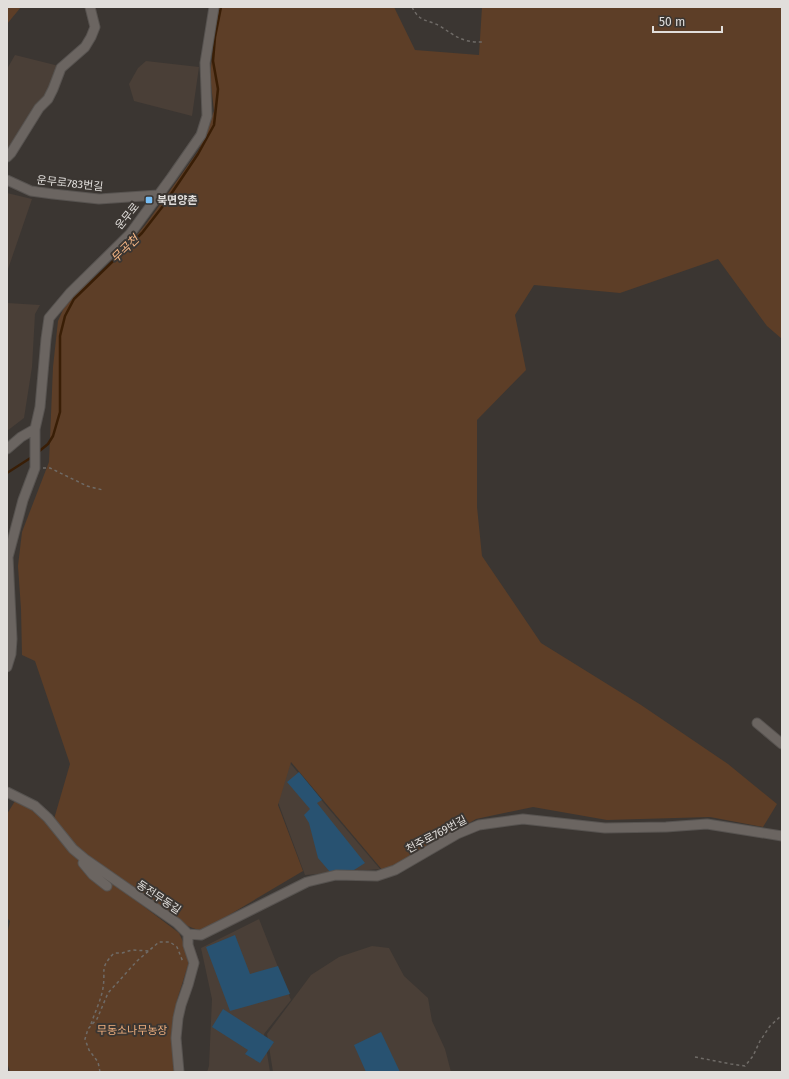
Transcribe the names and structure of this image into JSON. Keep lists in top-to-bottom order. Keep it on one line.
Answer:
{"streets":{"street":["운무로783번길","운무로","천주로769번길","동전무동길"]},"crossings":[["운무로783번길","운무로"],["천주로769번길","동전무동길"]],"water":["무곡천"],"parks":["무동소나무농장"],"places":{"transit":["북면양촌"]},"scale_bar":"50 m"}
